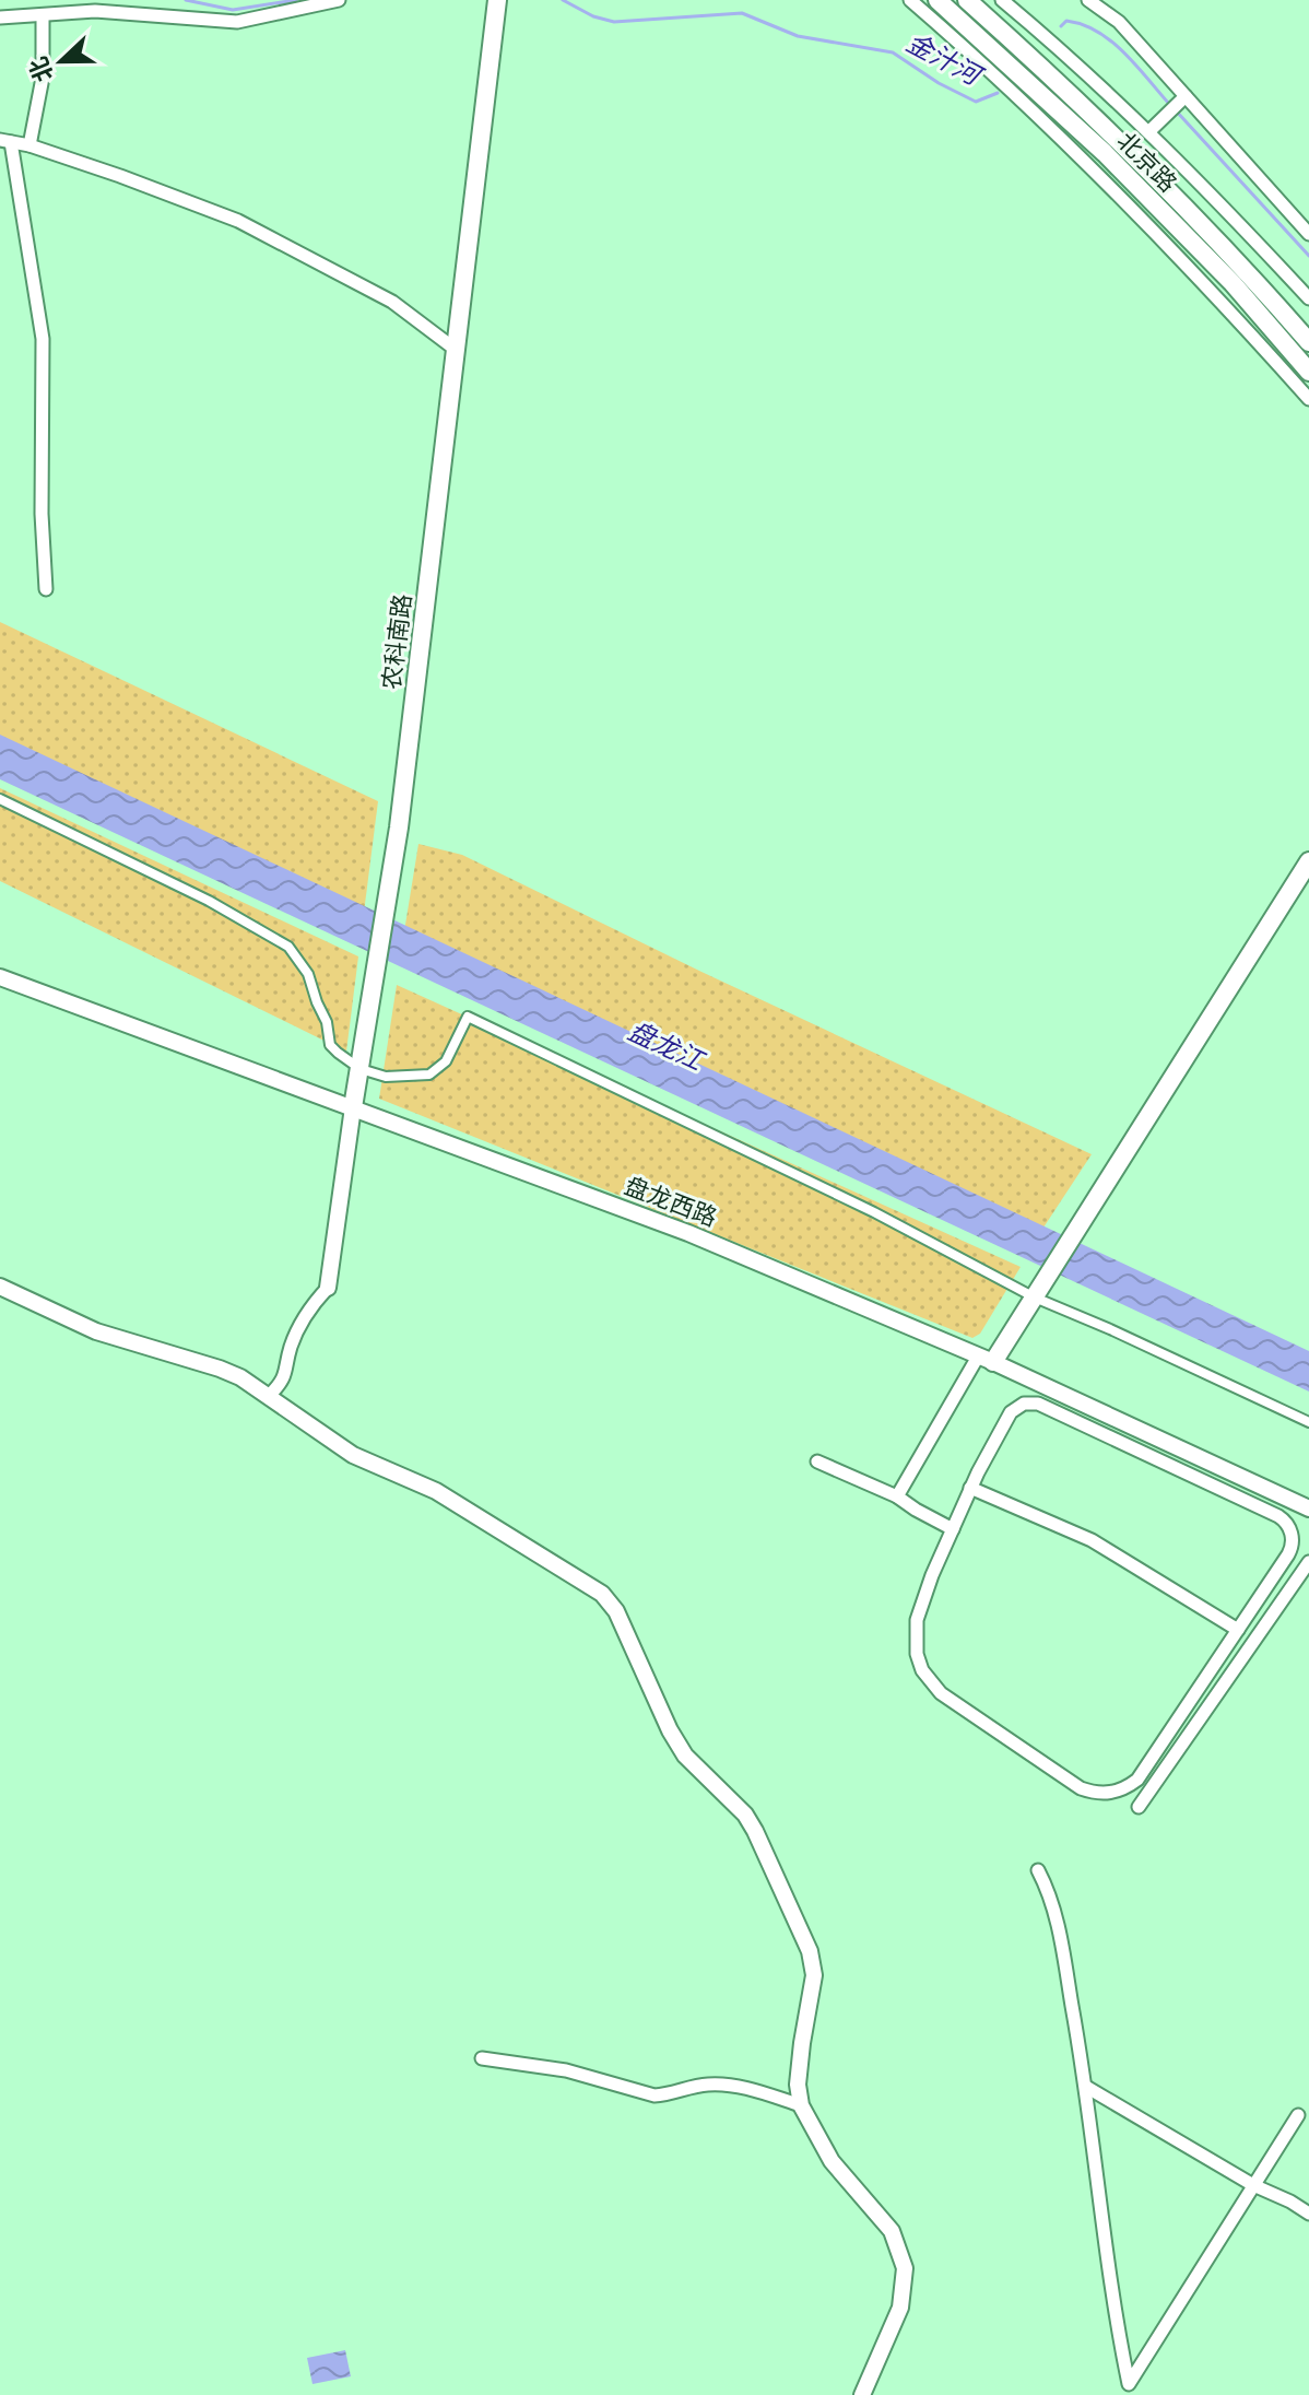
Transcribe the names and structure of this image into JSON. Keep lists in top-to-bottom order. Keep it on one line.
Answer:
{"streets":{"main road":["北京路","农科南路"],"street":["盘龙西路"]},"crossings":[["农科南路","盘龙西路"]],"water":["金汁河","盘龙江"],"north":"left"}
